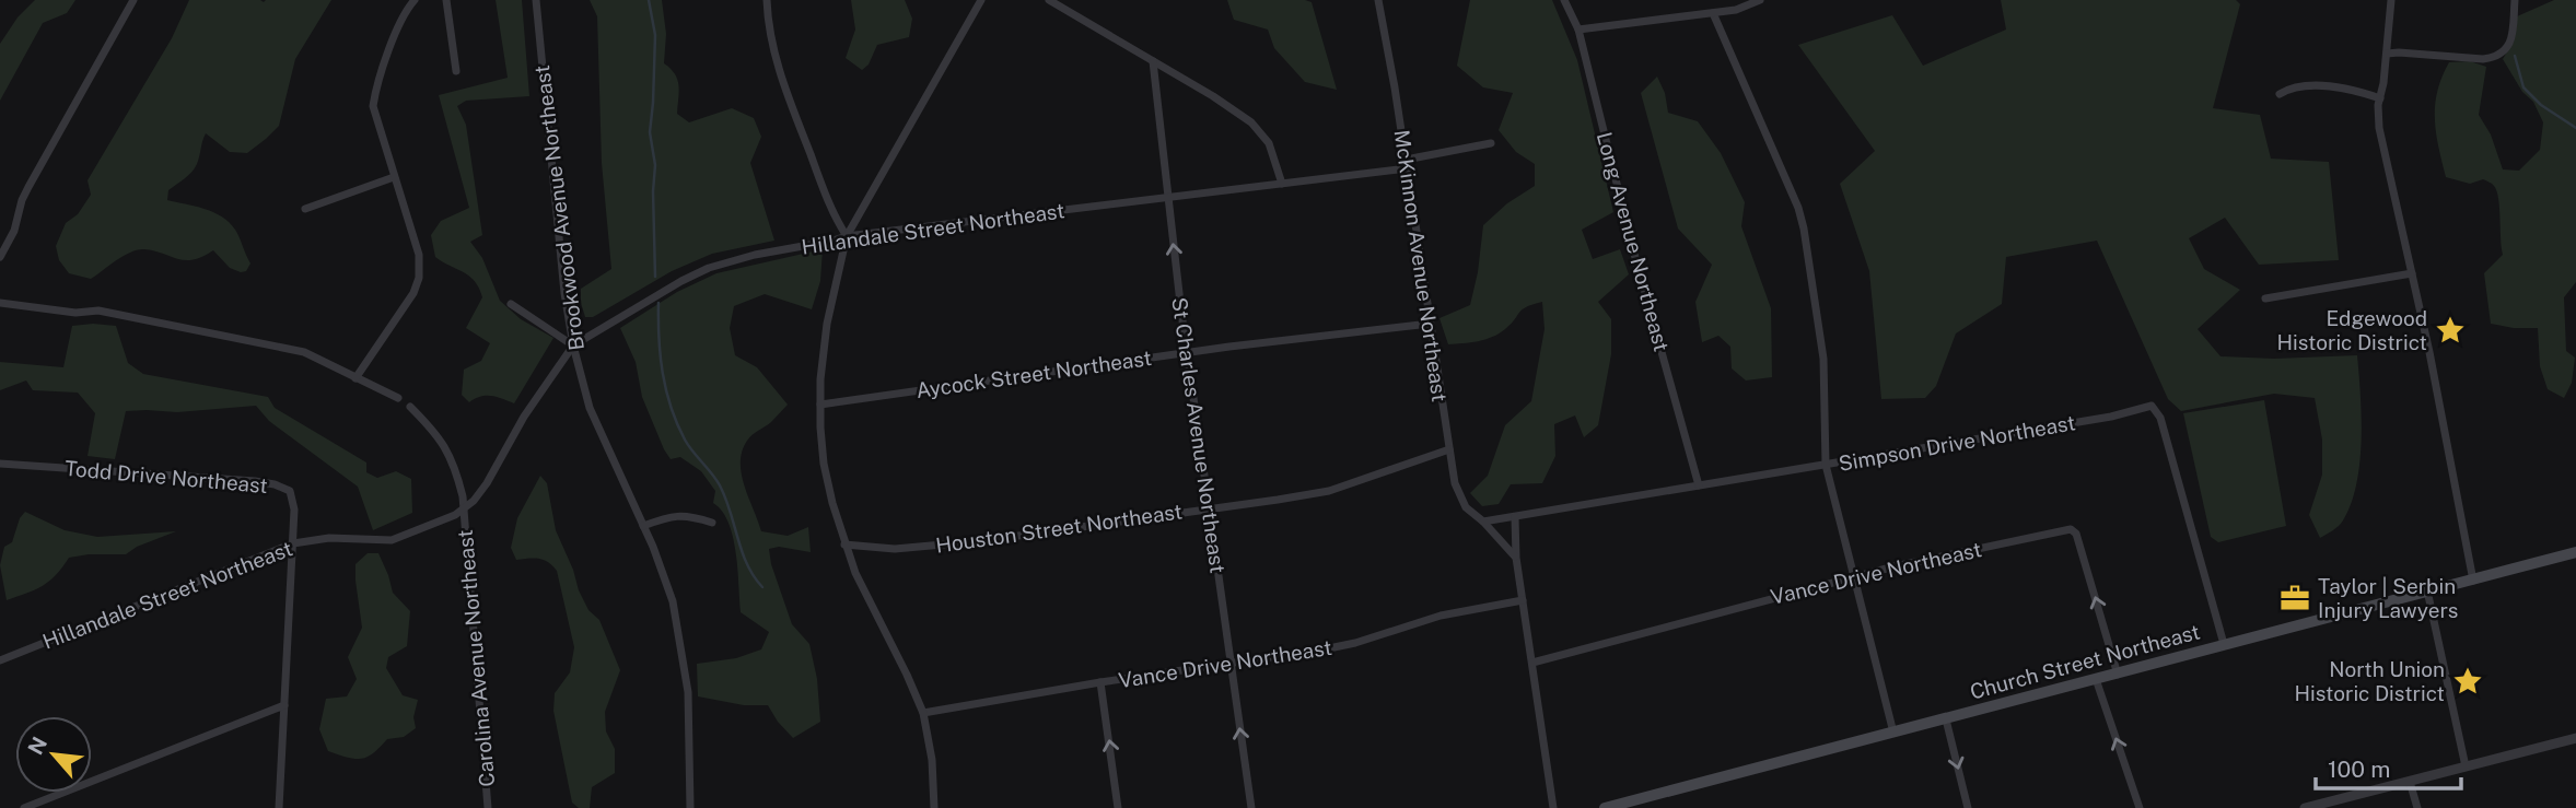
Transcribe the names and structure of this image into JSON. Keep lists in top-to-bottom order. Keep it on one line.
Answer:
{"streets":{"main road":["Church Street Northeast"],"street":["Brookwood Avenue Northeast","Hillandale Street Northeast","Long Avenue Northeast","McKinnon Avenue Northeast","Aycock Street Northeast","St Charles Avenue Northeast","Simpson Drive Northeast","Todd Drive Northeast","Houston Street Northeast","Vance Drive Northeast","Carolina Avenue Northeast"]},"crossings":[["Brookwood Avenue Northeast","Hillandale Street Northeast"],["Hillandale Street Northeast","McKinnon Avenue Northeast"],["Hillandale Street Northeast","St Charles Avenue Northeast"],["Hillandale Street Northeast","Todd Drive Northeast"],["Hillandale Street Northeast","Carolina Avenue Northeast"],["Long Avenue Northeast","Simpson Drive Northeast"],["McKinnon Avenue Northeast","Aycock Street Northeast"],["McKinnon Avenue Northeast","Houston Street Northeast"],["Aycock Street Northeast","St Charles Avenue Northeast"],["St Charles Avenue Northeast","Houston Street Northeast"],["St Charles Avenue Northeast","Vance Drive Northeast"],["Simpson Drive Northeast","Church Street Northeast"],["Vance Drive Northeast","Church Street Northeast"]],"one_way":["St Charles Avenue Northeast"],"places":{"place":["Edgewood Historic District","North Union Historic District"],"office":["Taylor | Serbin Injury Lawyers"]},"scale_bar":"100 m","north":"top left"}
